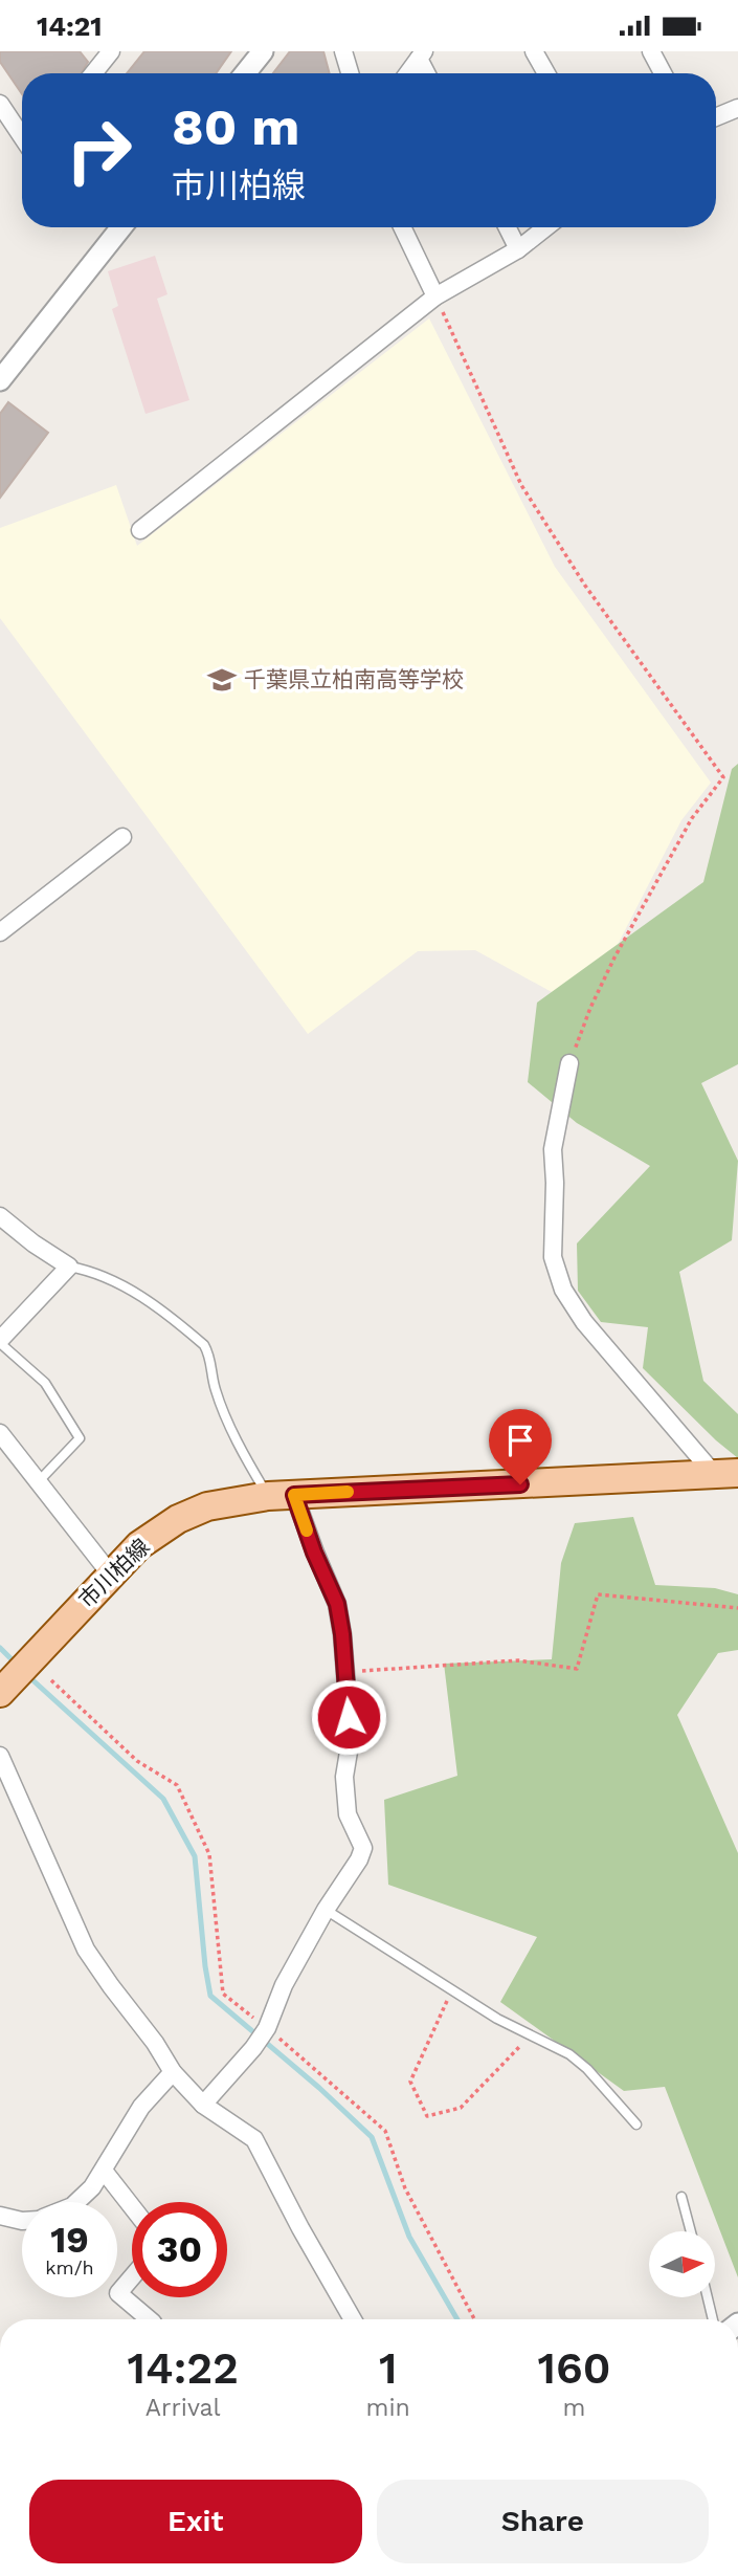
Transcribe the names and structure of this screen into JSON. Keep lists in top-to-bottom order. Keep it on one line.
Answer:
{"streets":{"main road":["市川柏線"]},"places":{"school or university":["千葉県立柏南高等学校"]},"north":"right","page":{"status":"14:21","turn":["80 m","市川柏線"],"speed":"19 km/h","limit":"30","eta":["14:22","Arrival","1","min","160","m"],"buttons":["Exit","Share"]}}
